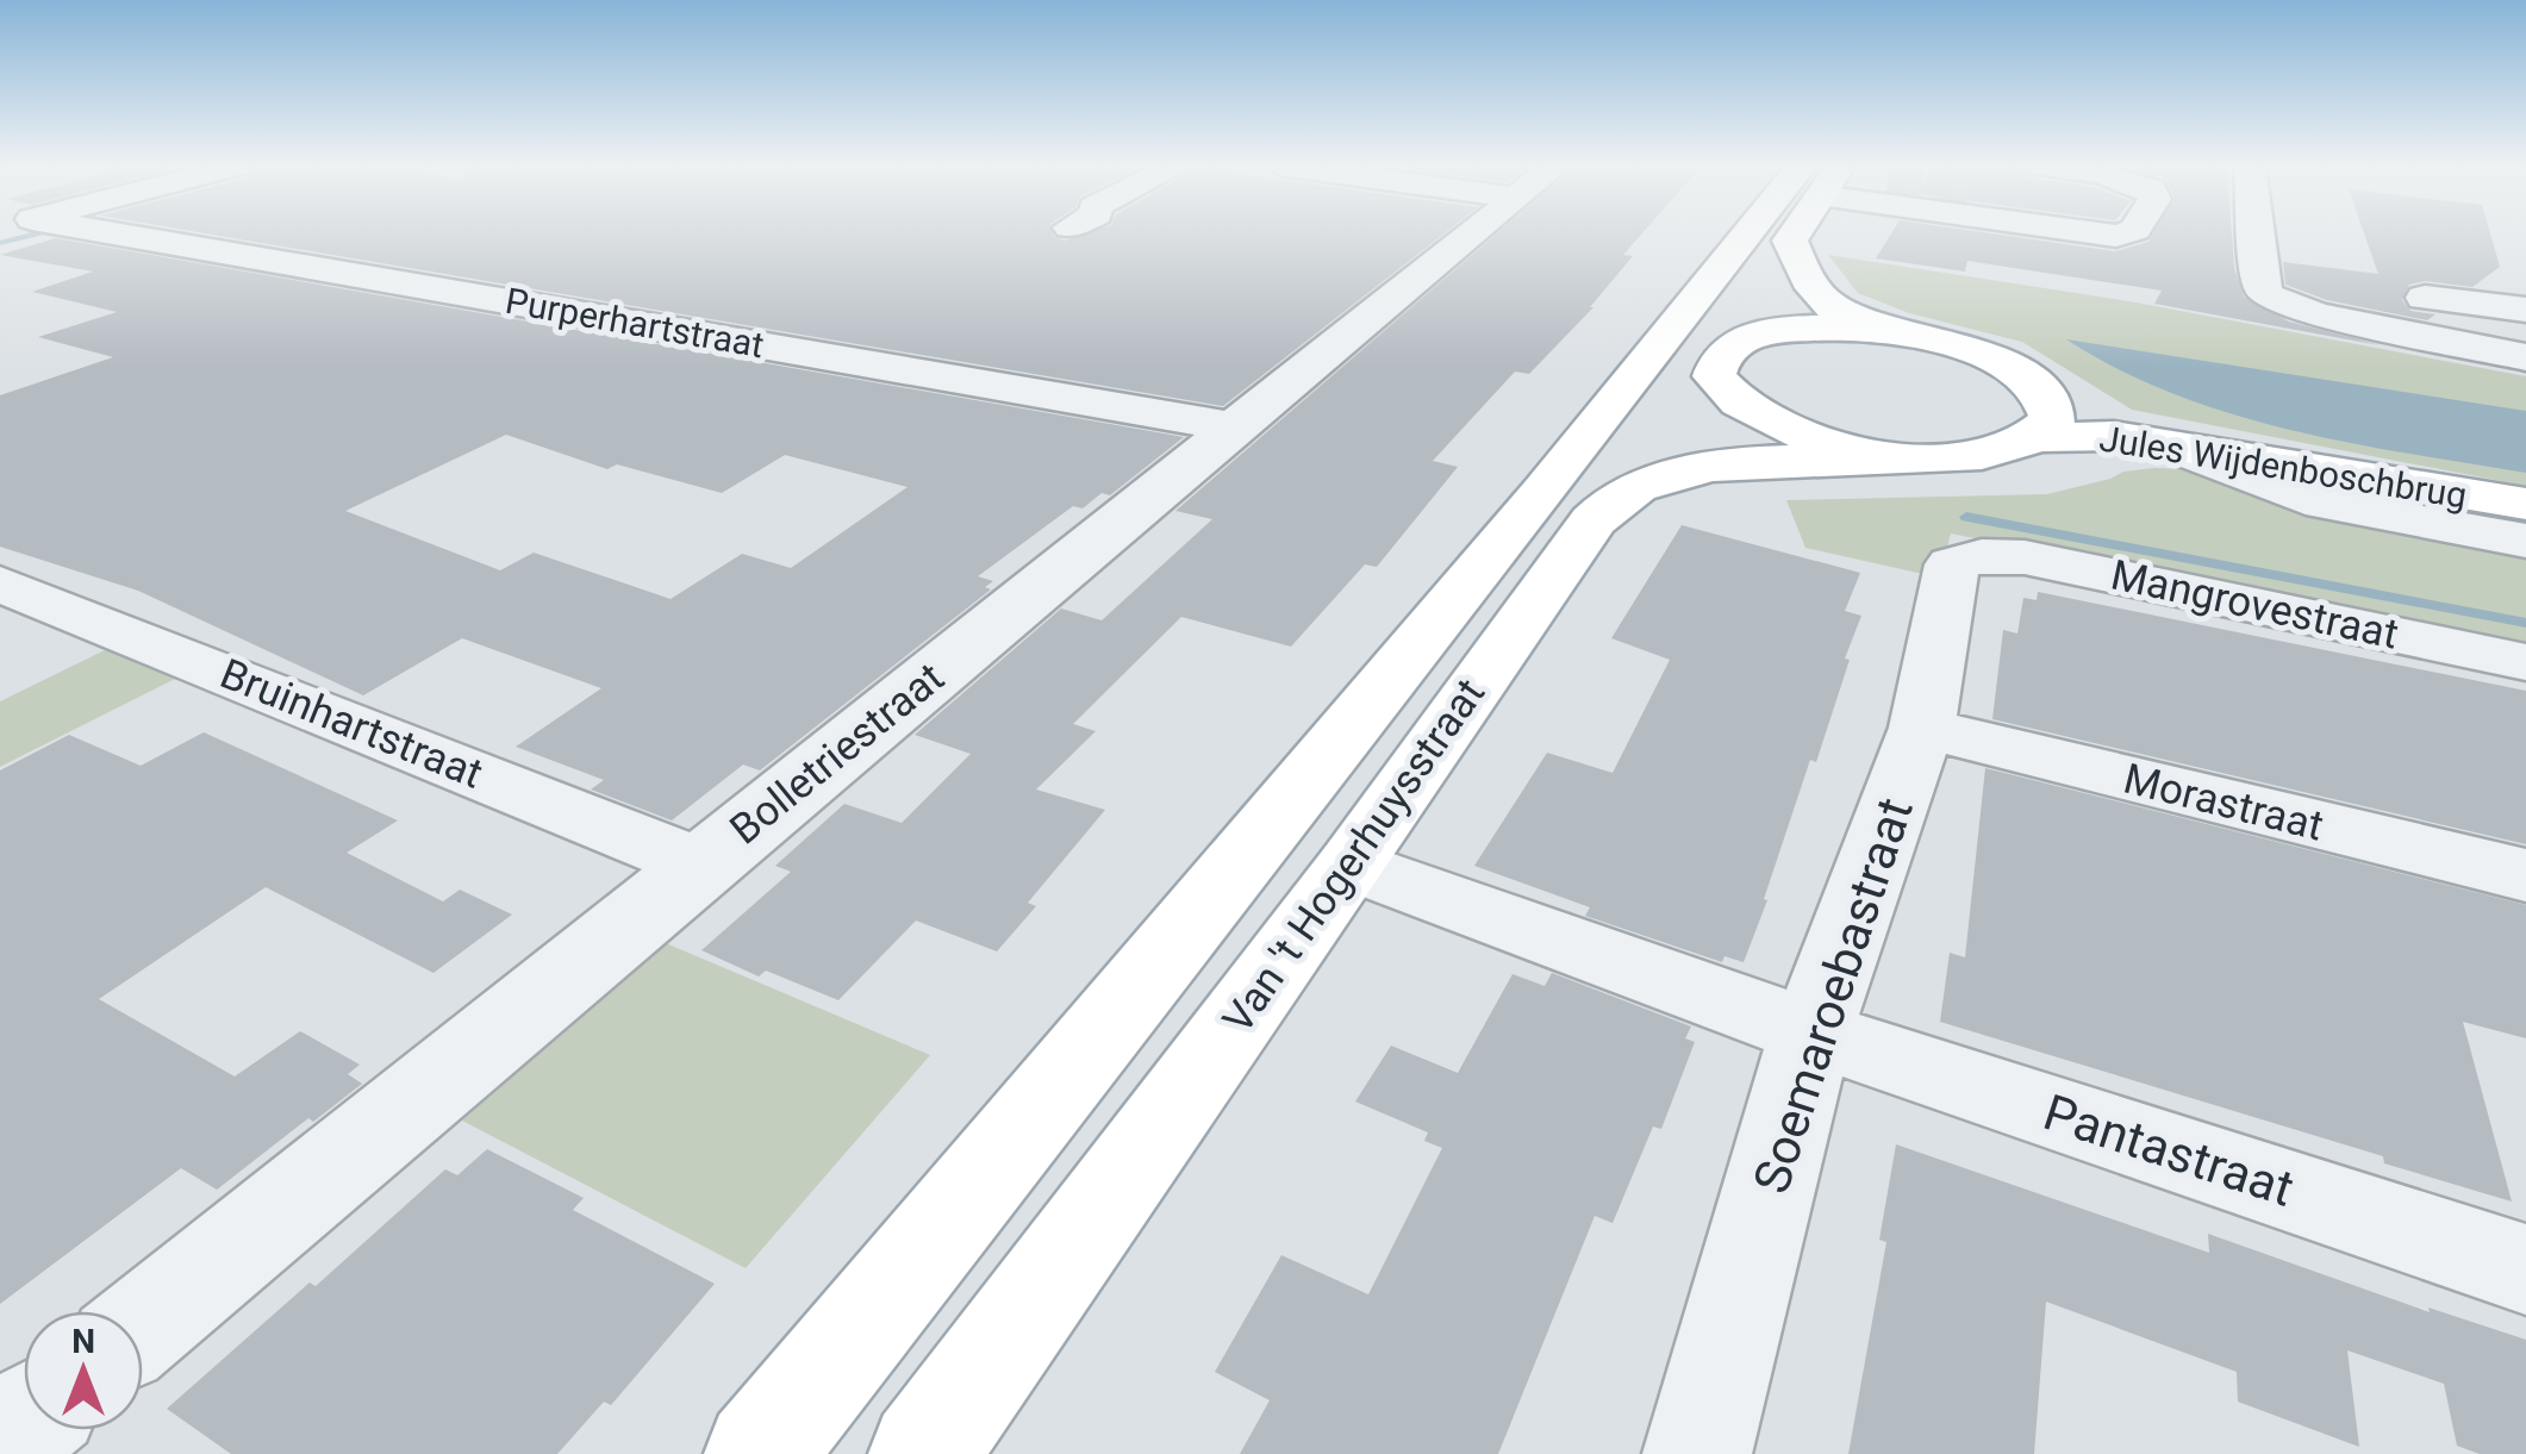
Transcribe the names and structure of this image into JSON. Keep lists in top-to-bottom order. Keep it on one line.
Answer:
{"streets":{"main road":["Jules Wijdenboschbrug","Van 't Hogerhuysstraat"],"street":["Purperhartstraat","Mangrovestraat","Bruinhartstraat","Bolletriestraat","Morastraat","Soemaroebastraat","Pantastraat"]},"crossings":[["Purperhartstraat","Bolletriestraat"],["Mangrovestraat","Soemaroebastraat"],["Bruinhartstraat","Bolletriestraat"],["Morastraat","Soemaroebastraat"],["Van 't Hogerhuysstraat","Pantastraat"],["Soemaroebastraat","Pantastraat"]],"north":"top"}
